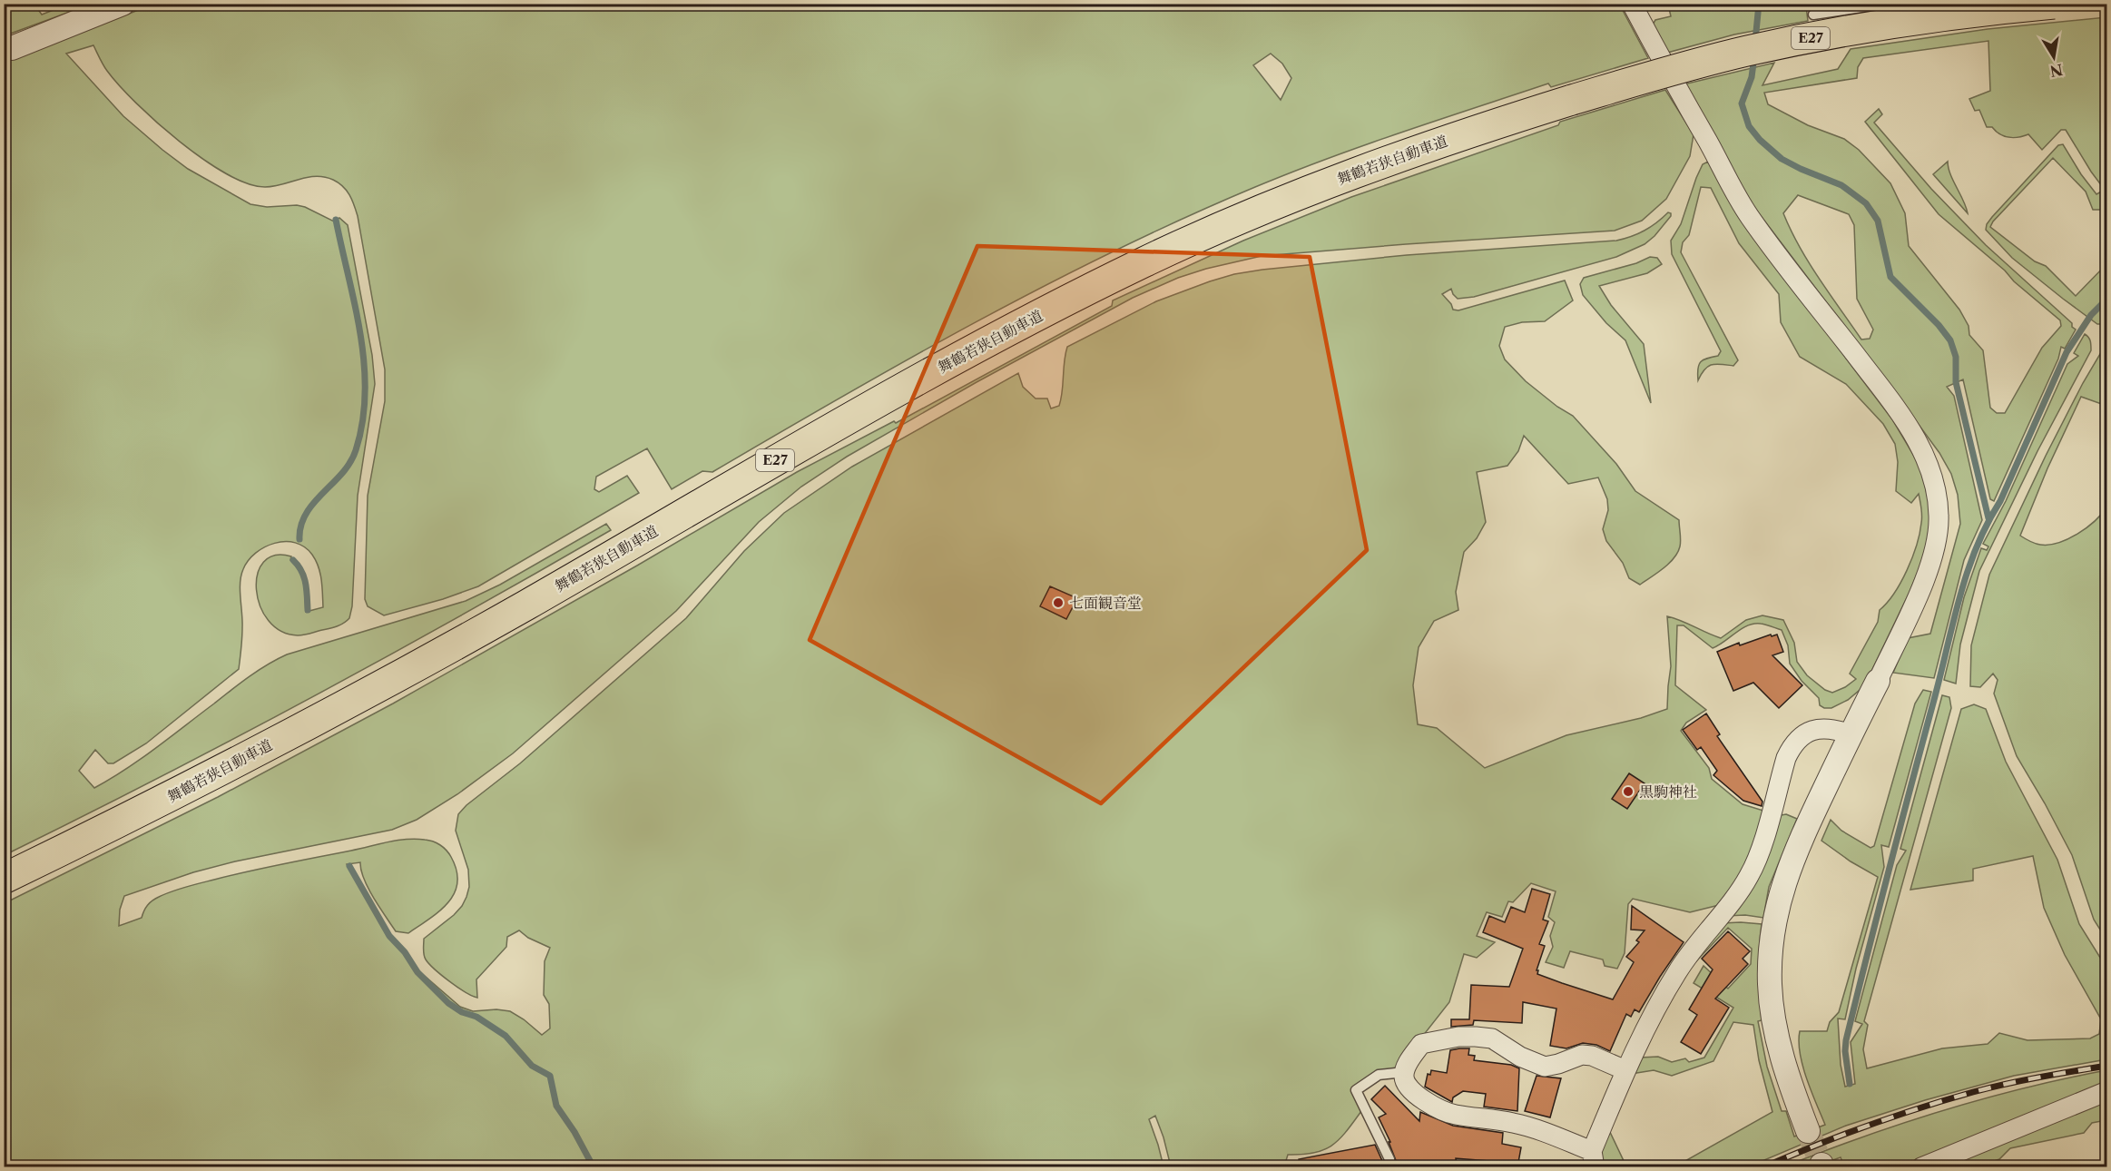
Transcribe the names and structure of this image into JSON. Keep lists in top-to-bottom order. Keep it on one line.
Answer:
{"streets":{"highway":["E27","舞鶴若狭自動車道"]},"places":["七面観音堂","黒駒神社"],"north":"bottom"}
